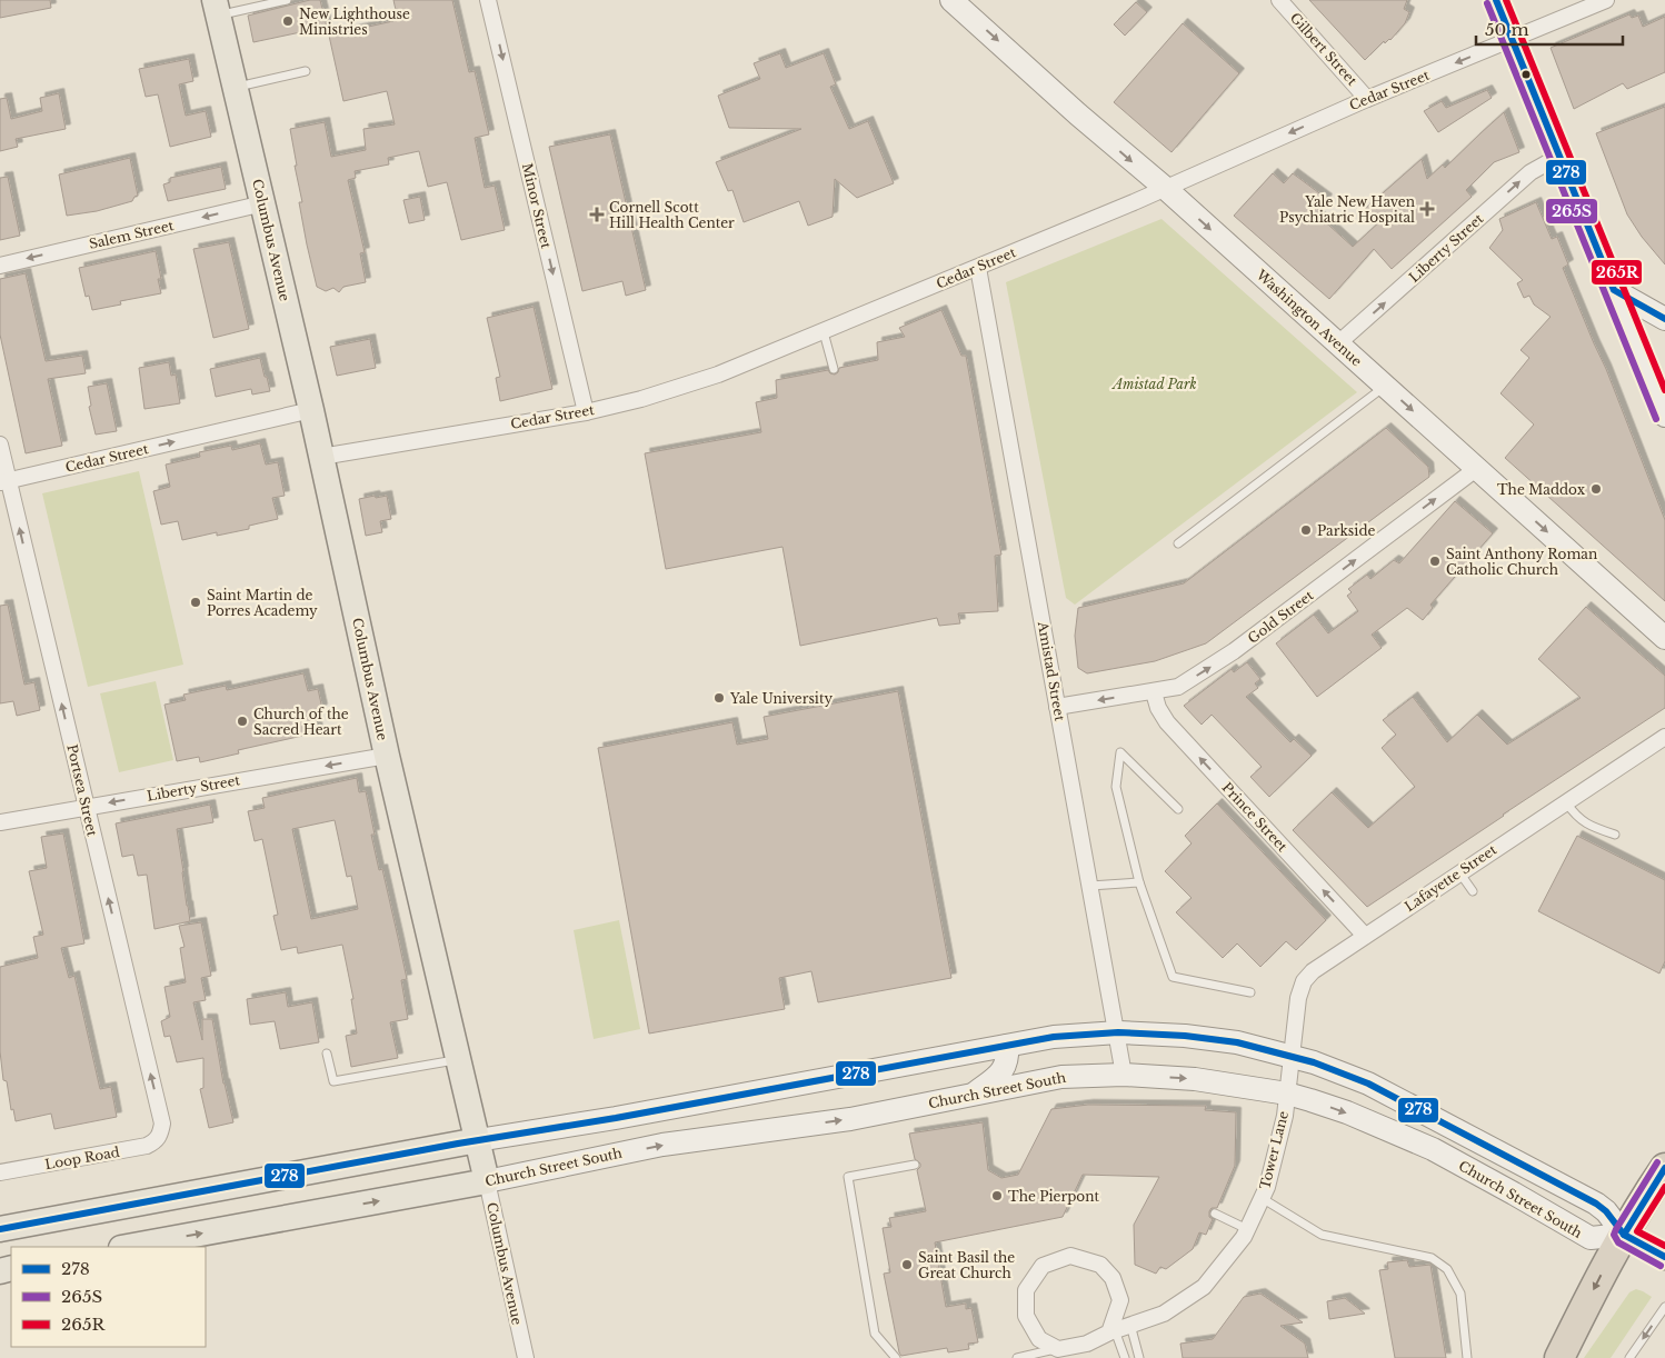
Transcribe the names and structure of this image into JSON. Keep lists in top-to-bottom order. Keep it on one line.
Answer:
{"streets":{"main road":["Columbus Avenue","Washington Avenue","Church Street South"],"street":["Gilbert Street","Cedar Street","Minor Street","Salem Street","Liberty Street","Gold Street","Amistad Street","Portsea Street","Prince Street","Lafayette Street","Tower Lane","Loop Road"]},"crossings":[["Gilbert Street","Cedar Street"],["Cedar Street","Minor Street"],["Cedar Street","Columbus Avenue"],["Cedar Street","Washington Avenue"],["Cedar Street","Amistad Street"],["Cedar Street","Portsea Street"],["Salem Street","Columbus Avenue"],["Columbus Avenue","Liberty Street"],["Columbus Avenue","Church Street South"],["Liberty Street","Washington Avenue"],["Liberty Street","Portsea Street"],["Washington Avenue","Gold Street"],["Gold Street","Amistad Street"],["Gold Street","Prince Street"],["Amistad Street","Church Street South"],["Portsea Street","Loop Road"],["Prince Street","Lafayette Street"],["Lafayette Street","Church Street South"],["Lafayette Street","Tower Lane"],["Church Street South","Tower Lane"]],"one_way":["Minor Street","Salem Street","Washington Avenue","Portsea Street","Prince Street"],"parks":["Amistad Park"],"places":{"other":["New Lighthouse Ministries","The Maddox","Parkside","Saint Anthony Roman Catholic Church","Saint Martin de Porres Academy","Yale University","Church of the Sacred Heart","The Pierpont","Saint Basil the Great Church"],"health":["Yale New Haven Psychiatric Hospital","Cornell Scott Hill Health Center"]},"lines":["transit line 278","transit line 265R","transit line 265S"],"legend":["278","265S","265R"],"scale_bar":"50 m"}
